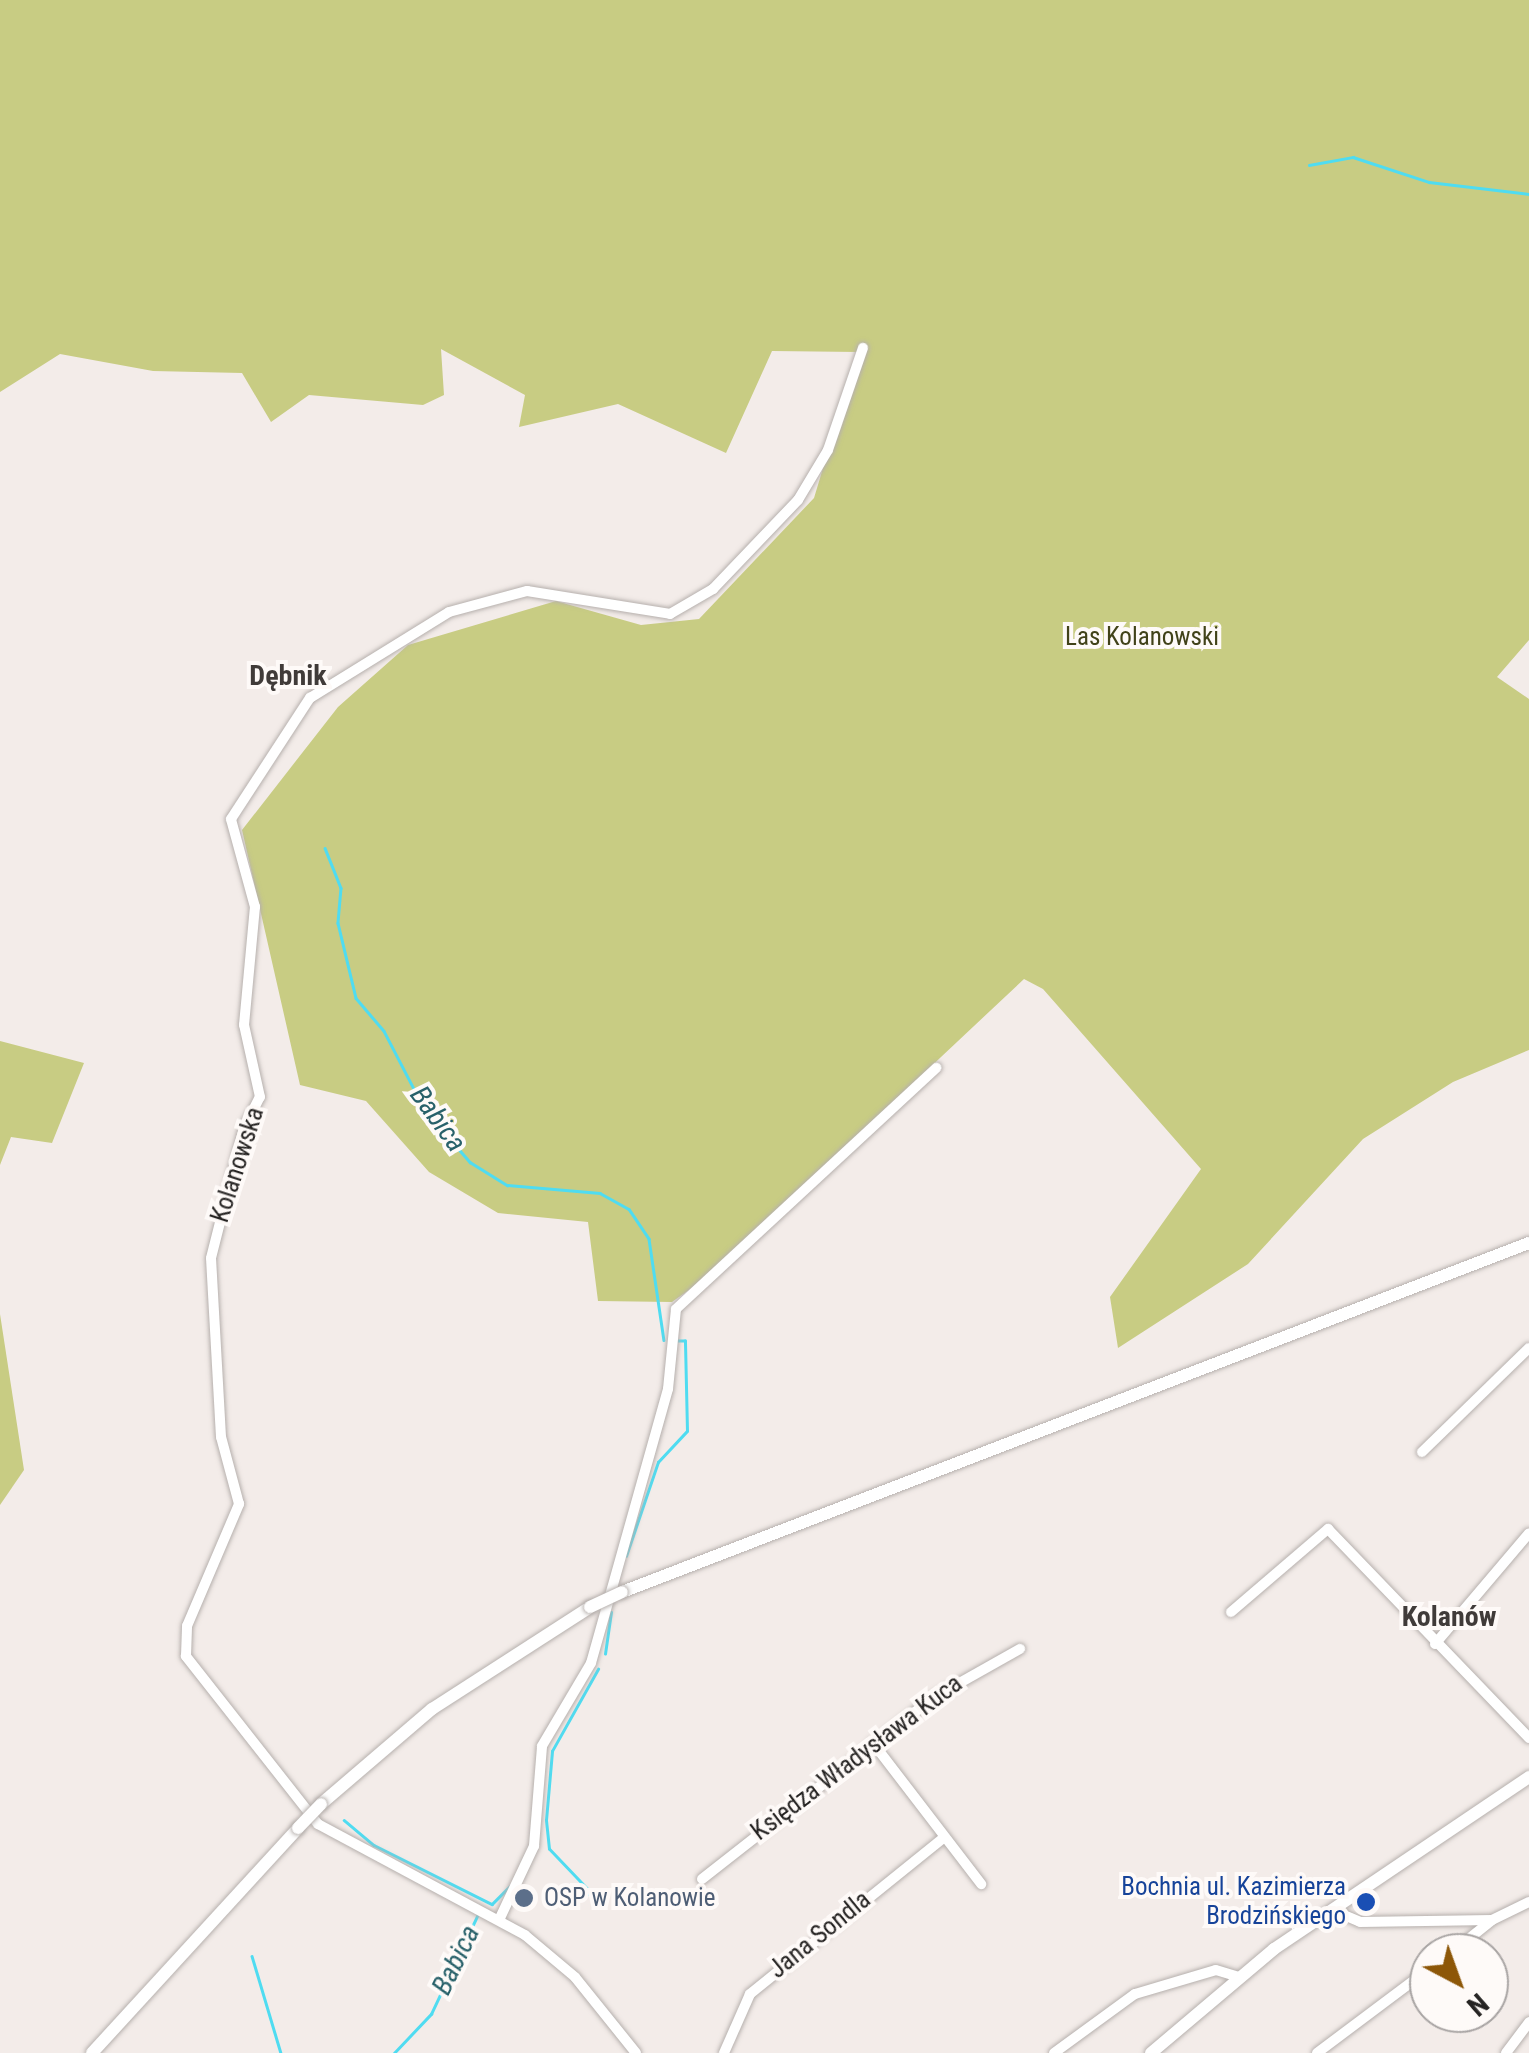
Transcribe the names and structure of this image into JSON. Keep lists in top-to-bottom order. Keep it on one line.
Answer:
{"streets":{"street":["Kolanowska","Księdza Władysława Kuca","Jana Sondla"]},"districts":["Dębnik","Kolanów"],"water":["Babica"],"parks":["Las Kolanowski"],"places":["OSP w Kolanowie","Bochnia ul. Kazimierza Brodzińskiego"],"north":"bottom right"}
